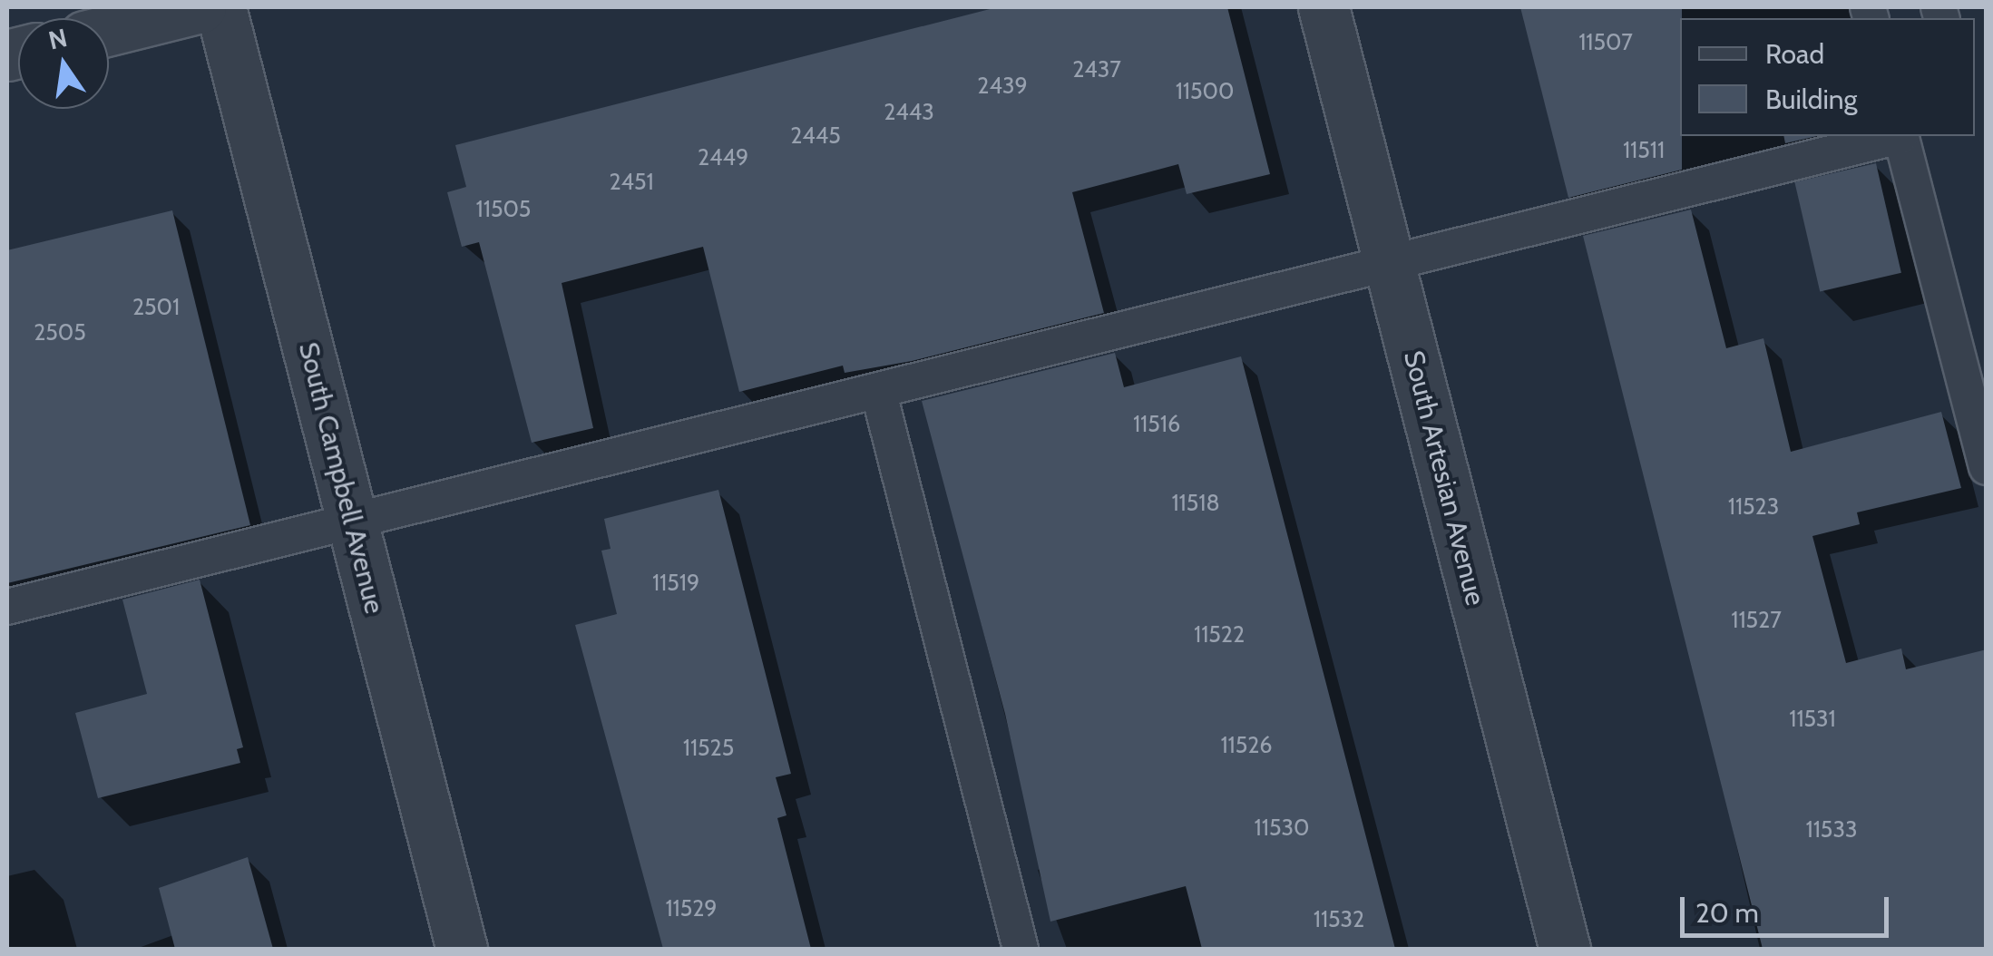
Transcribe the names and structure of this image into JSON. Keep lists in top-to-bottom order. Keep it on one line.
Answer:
{"streets":{"street":["South Campbell Avenue","South Artesian Avenue"]},"house_numbers":["11507","2437","2439","11500","2443","2445","11511","2449","2451","11505","2501","2505","11516","11518","11523","11519","11527","11522","11531","11526","11525","11530","11533","11529","11532"],"legend":["Road","Building"],"scale_bar":"20 m","north":"top"}
